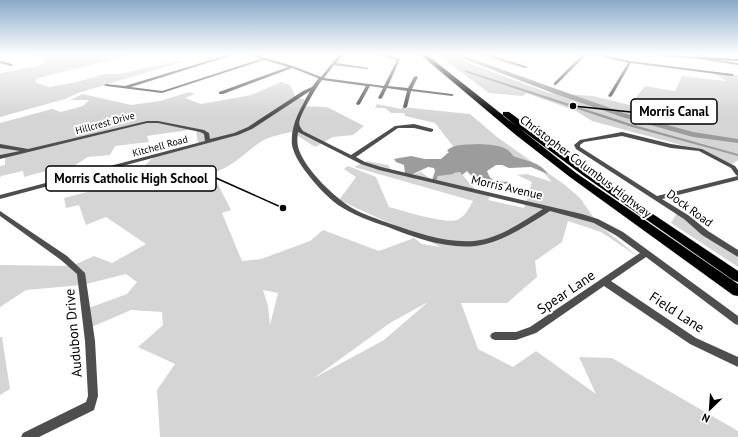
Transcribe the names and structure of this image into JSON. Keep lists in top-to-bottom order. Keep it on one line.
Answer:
{"streets":{"highway":["Christopher Columbus Highway"],"street":["Hillcrest Drive","Kitchell Road","Morris Avenue","Dock Road","Spear Lane","Field Lane","Audubon Drive"]},"crossings":[["Hillcrest Drive","Kitchell Road"],["Morris Avenue","Spear Lane"],["Spear Lane","Field Lane"]],"places":["Morris Canal","Morris Catholic High School"],"north":"bottom left"}
